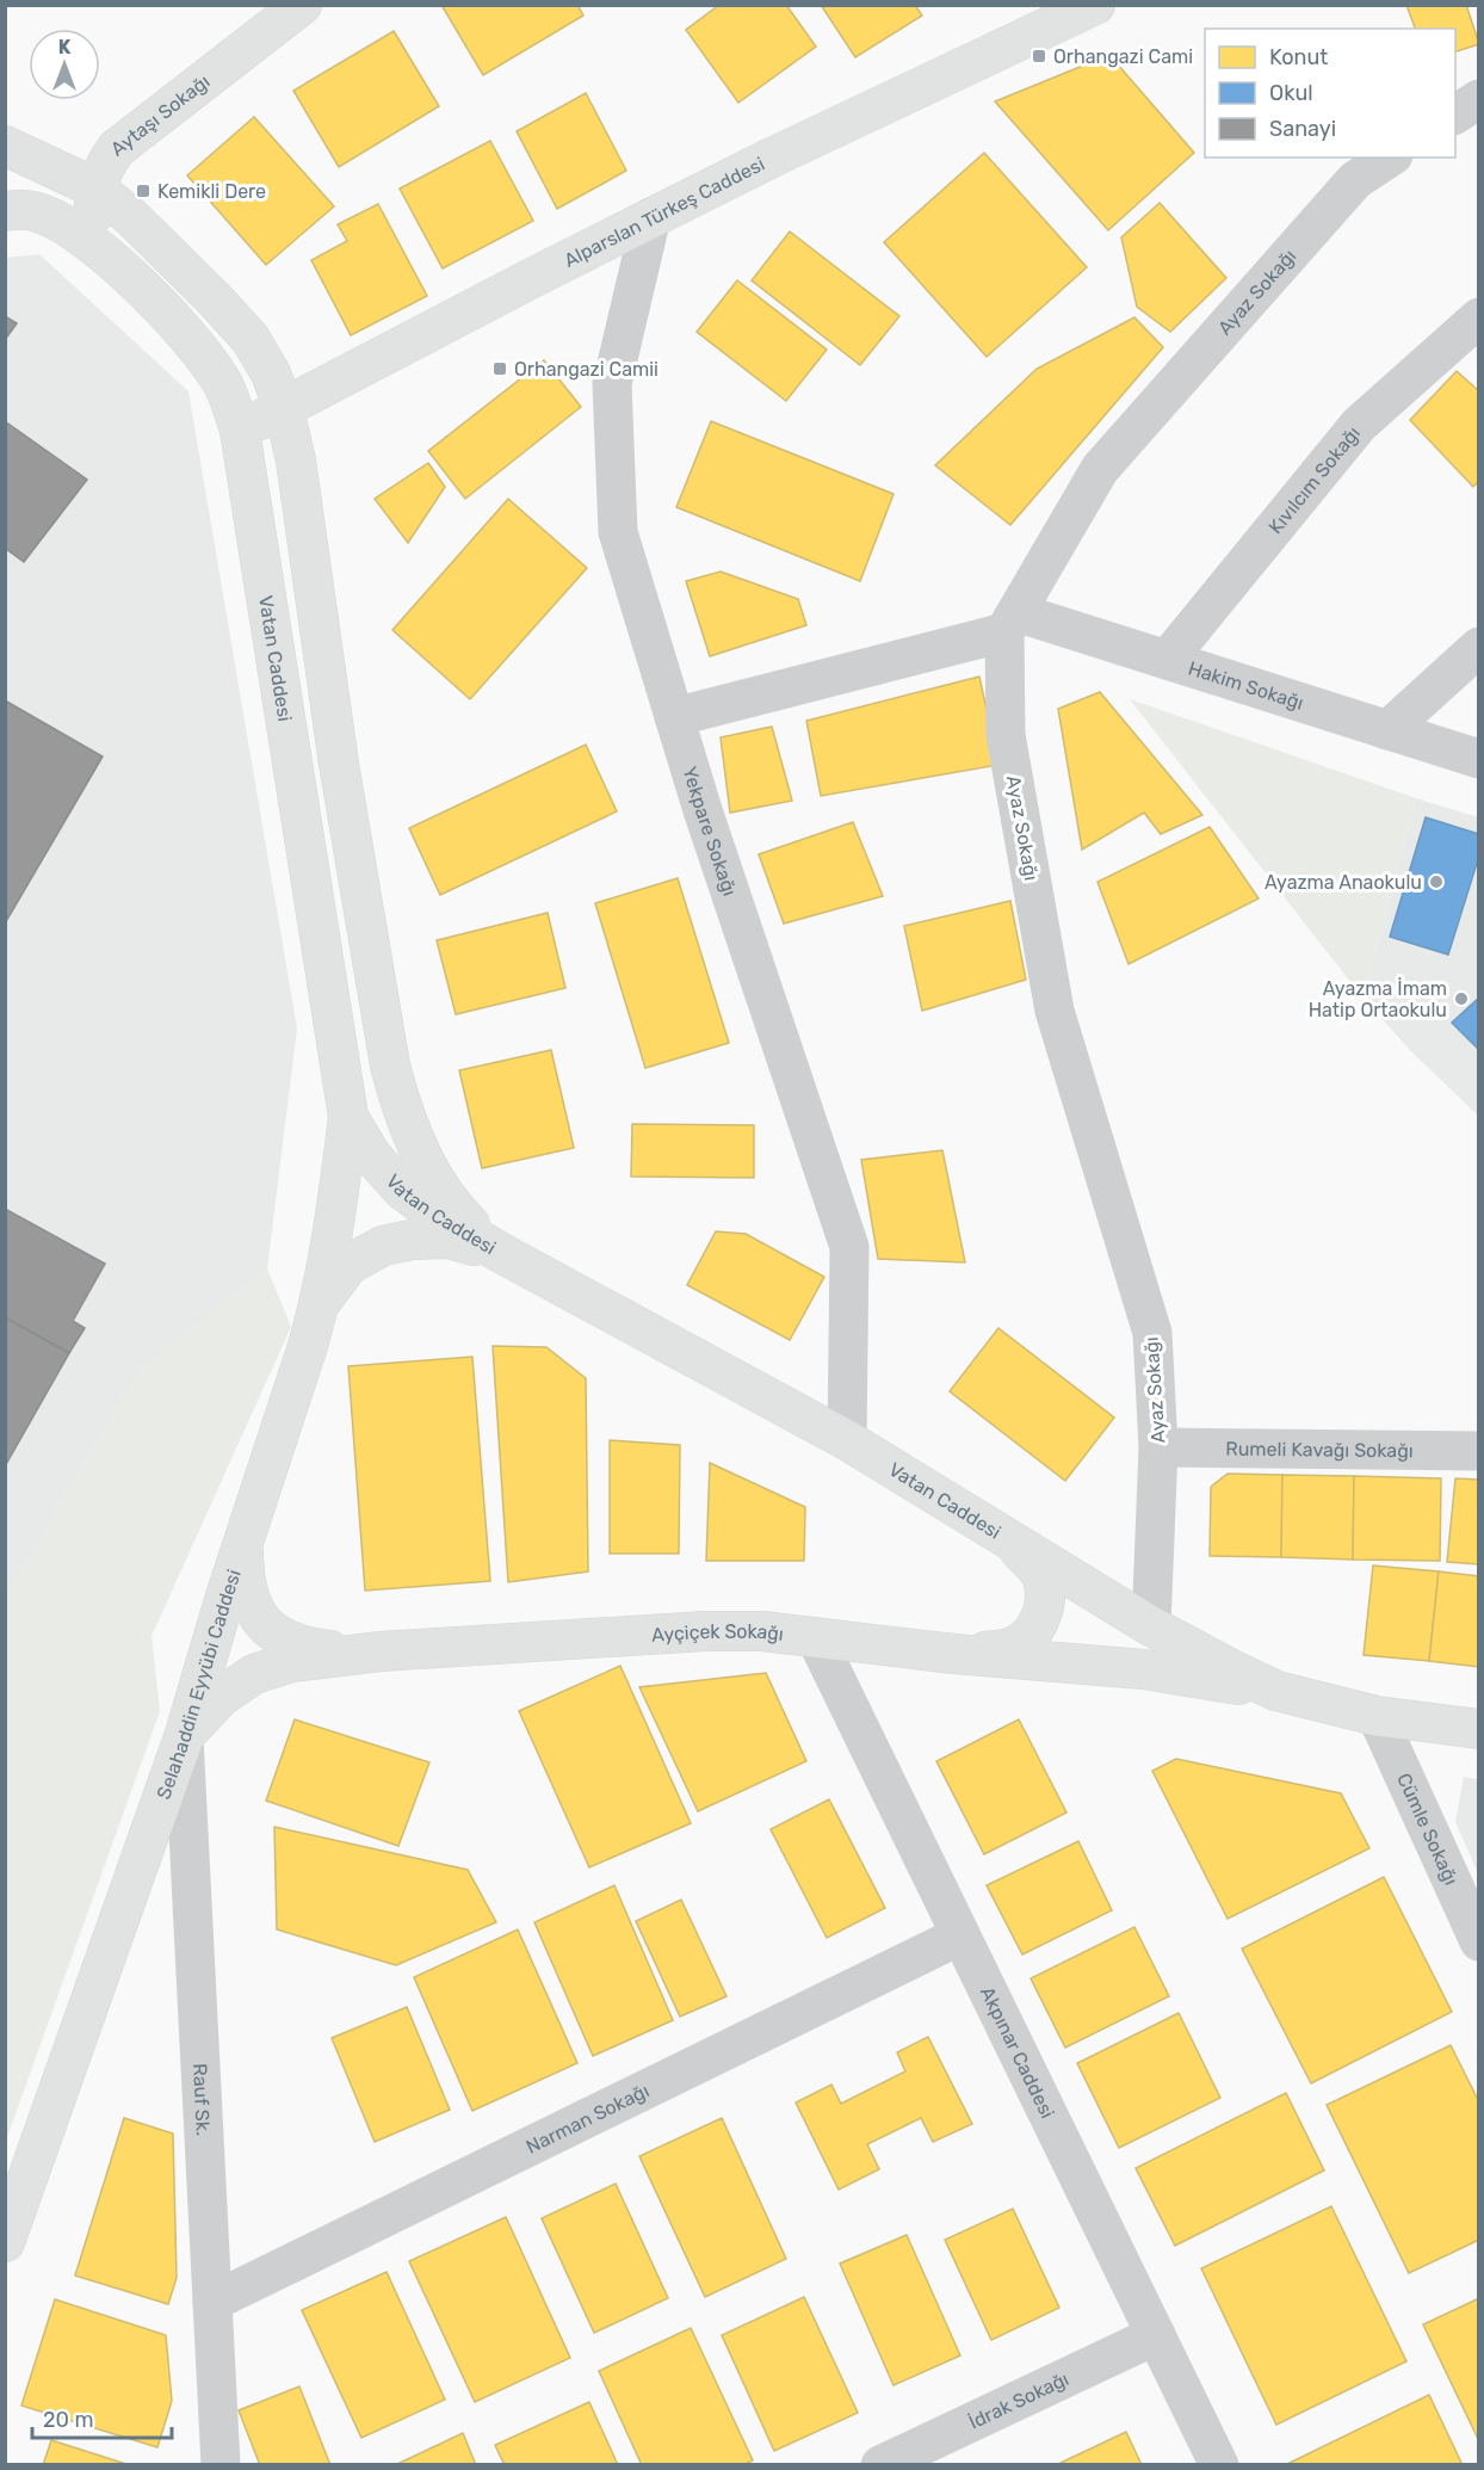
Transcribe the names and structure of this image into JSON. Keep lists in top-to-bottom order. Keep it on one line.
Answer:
{"streets":{"street":["Aytaşı Sokağı","Alparslan Türkeş Caddesi","Ayaz Sokağı","Kıvılcım Sokağı","Vatan Caddesi","Hakim Sokağı","Yekpare Sokağı","Rumeli Kavağı Sokağı","Ayçiçek Sokağı","Selahaddin Eyyübi Caddesi","Cümle Sokağı","Akpınar Caddesi","Rauf Sk.","Narman Sokağı","İdrak Sokağı"]},"crossings":[["Aytaşı Sokağı","Vatan Caddesi"],["Alparslan Türkeş Caddesi","Vatan Caddesi"],["Alparslan Türkeş Caddesi","Yekpare Sokağı"],["Ayaz Sokağı","Vatan Caddesi"],["Ayaz Sokağı","Hakim Sokağı"],["Ayaz Sokağı","Rumeli Kavağı Sokağı"],["Kıvılcım Sokağı","Hakim Sokağı"],["Vatan Caddesi","Yekpare Sokağı"],["Vatan Caddesi","Ayçiçek Sokağı"],["Vatan Caddesi","Selahaddin Eyyübi Caddesi"],["Vatan Caddesi","Cümle Sokağı"],["Ayçiçek Sokağı","Selahaddin Eyyübi Caddesi"],["Ayçiçek Sokağı","Akpınar Caddesi"],["Ayçiçek Sokağı","Rauf Sk."],["Selahaddin Eyyübi Caddesi","Rauf Sk."],["Akpınar Caddesi","Narman Sokağı"],["Akpınar Caddesi","İdrak Sokağı"],["Rauf Sk.","Narman Sokağı"]],"places":{"transit":["Orhangazi Cami","Kemikli Dere","Orhangazi Camii"],"other":["Ayazma Anaokulu","Ayazma İmam Hatip Ortaokulu"]},"legend":["Konut","Okul","Sanayi"],"scale_bar":"20 m","north":"top"}
